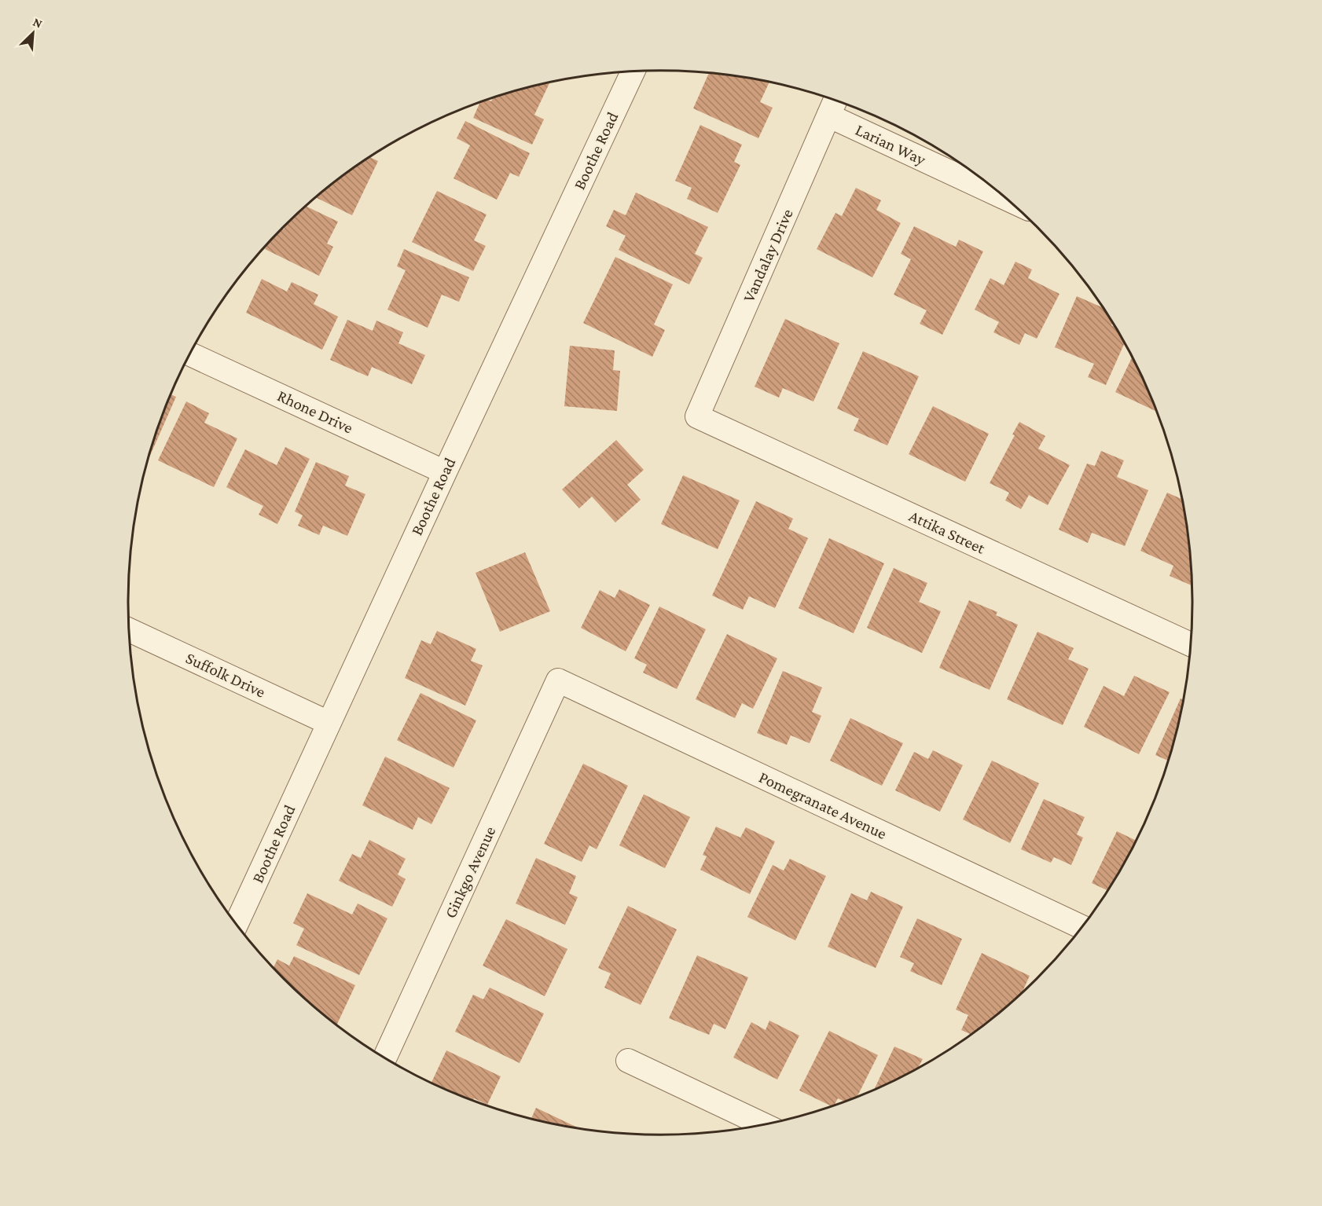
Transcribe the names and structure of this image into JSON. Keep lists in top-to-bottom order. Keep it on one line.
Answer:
{"streets":{"street":["Larian Way","Boothe Road","Vandalay Drive","Rhone Drive","Attika Street","Suffolk Drive","Pomegranate Avenue","Ginkgo Avenue"]},"crossings":[["Larian Way","Vandalay Drive"],["Boothe Road","Rhone Drive"],["Boothe Road","Suffolk Drive"],["Vandalay Drive","Attika Street"],["Pomegranate Avenue","Ginkgo Avenue"]],"north":"top right"}
